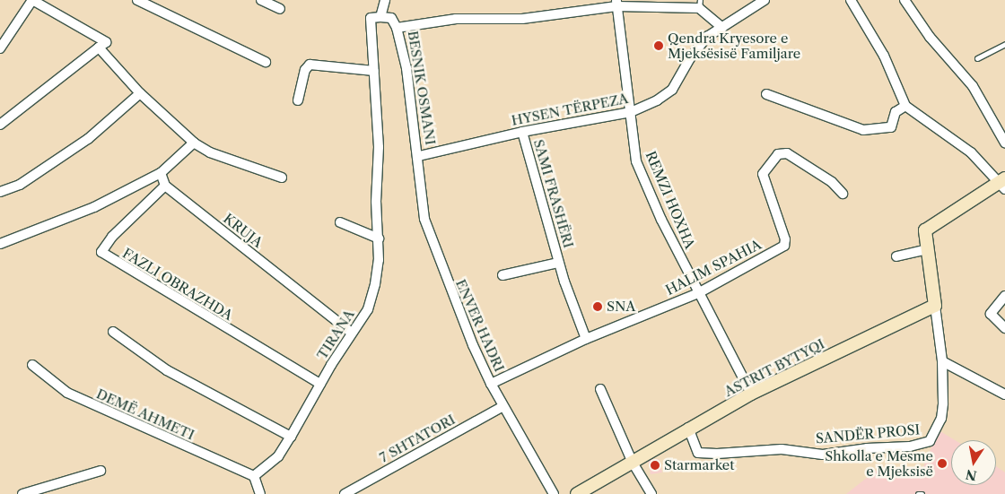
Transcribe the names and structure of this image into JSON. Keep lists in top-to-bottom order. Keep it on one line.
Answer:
{"streets":{"street":["BESNIK OSMANI","HYSEN TËRPEZA","SAMI FRASHËRI","REMZI HOXHA","KRUJA","HALIM SPAHIA","FAZLI OBRAZHDA","ENVER HADRI","TIRANA","ASTRIT BYTYQI","DEMË AHMETI","SANDËR PROSI","7 SHTATORI"]},"crossings":[["BESNIK OSMANI","HYSEN TËRPEZA"],["BESNIK OSMANI","REMZI HOXHA"],["BESNIK OSMANI","ENVER HADRI"],["HYSEN TËRPEZA","SAMI FRASHËRI"],["HYSEN TËRPEZA","REMZI HOXHA"],["HYSEN TËRPEZA","ENVER HADRI"],["SAMI FRASHËRI","HALIM SPAHIA"],["REMZI HOXHA","HALIM SPAHIA"],["REMZI HOXHA","ASTRIT BYTYQI"],["KRUJA","FAZLI OBRAZHDA"],["KRUJA","TIRANA"],["HALIM SPAHIA","ENVER HADRI"],["FAZLI OBRAZHDA","TIRANA"],["ENVER HADRI","7 SHTATORI"],["TIRANA","DEMË AHMETI"],["ASTRIT BYTYQI","SANDËR PROSI"]],"places":["Qendra Kryesore e Mjeksësisë Familjare","SNA","Shkolla e Mesme e Mjeksisë","Starmarket"],"north":"bottom"}
